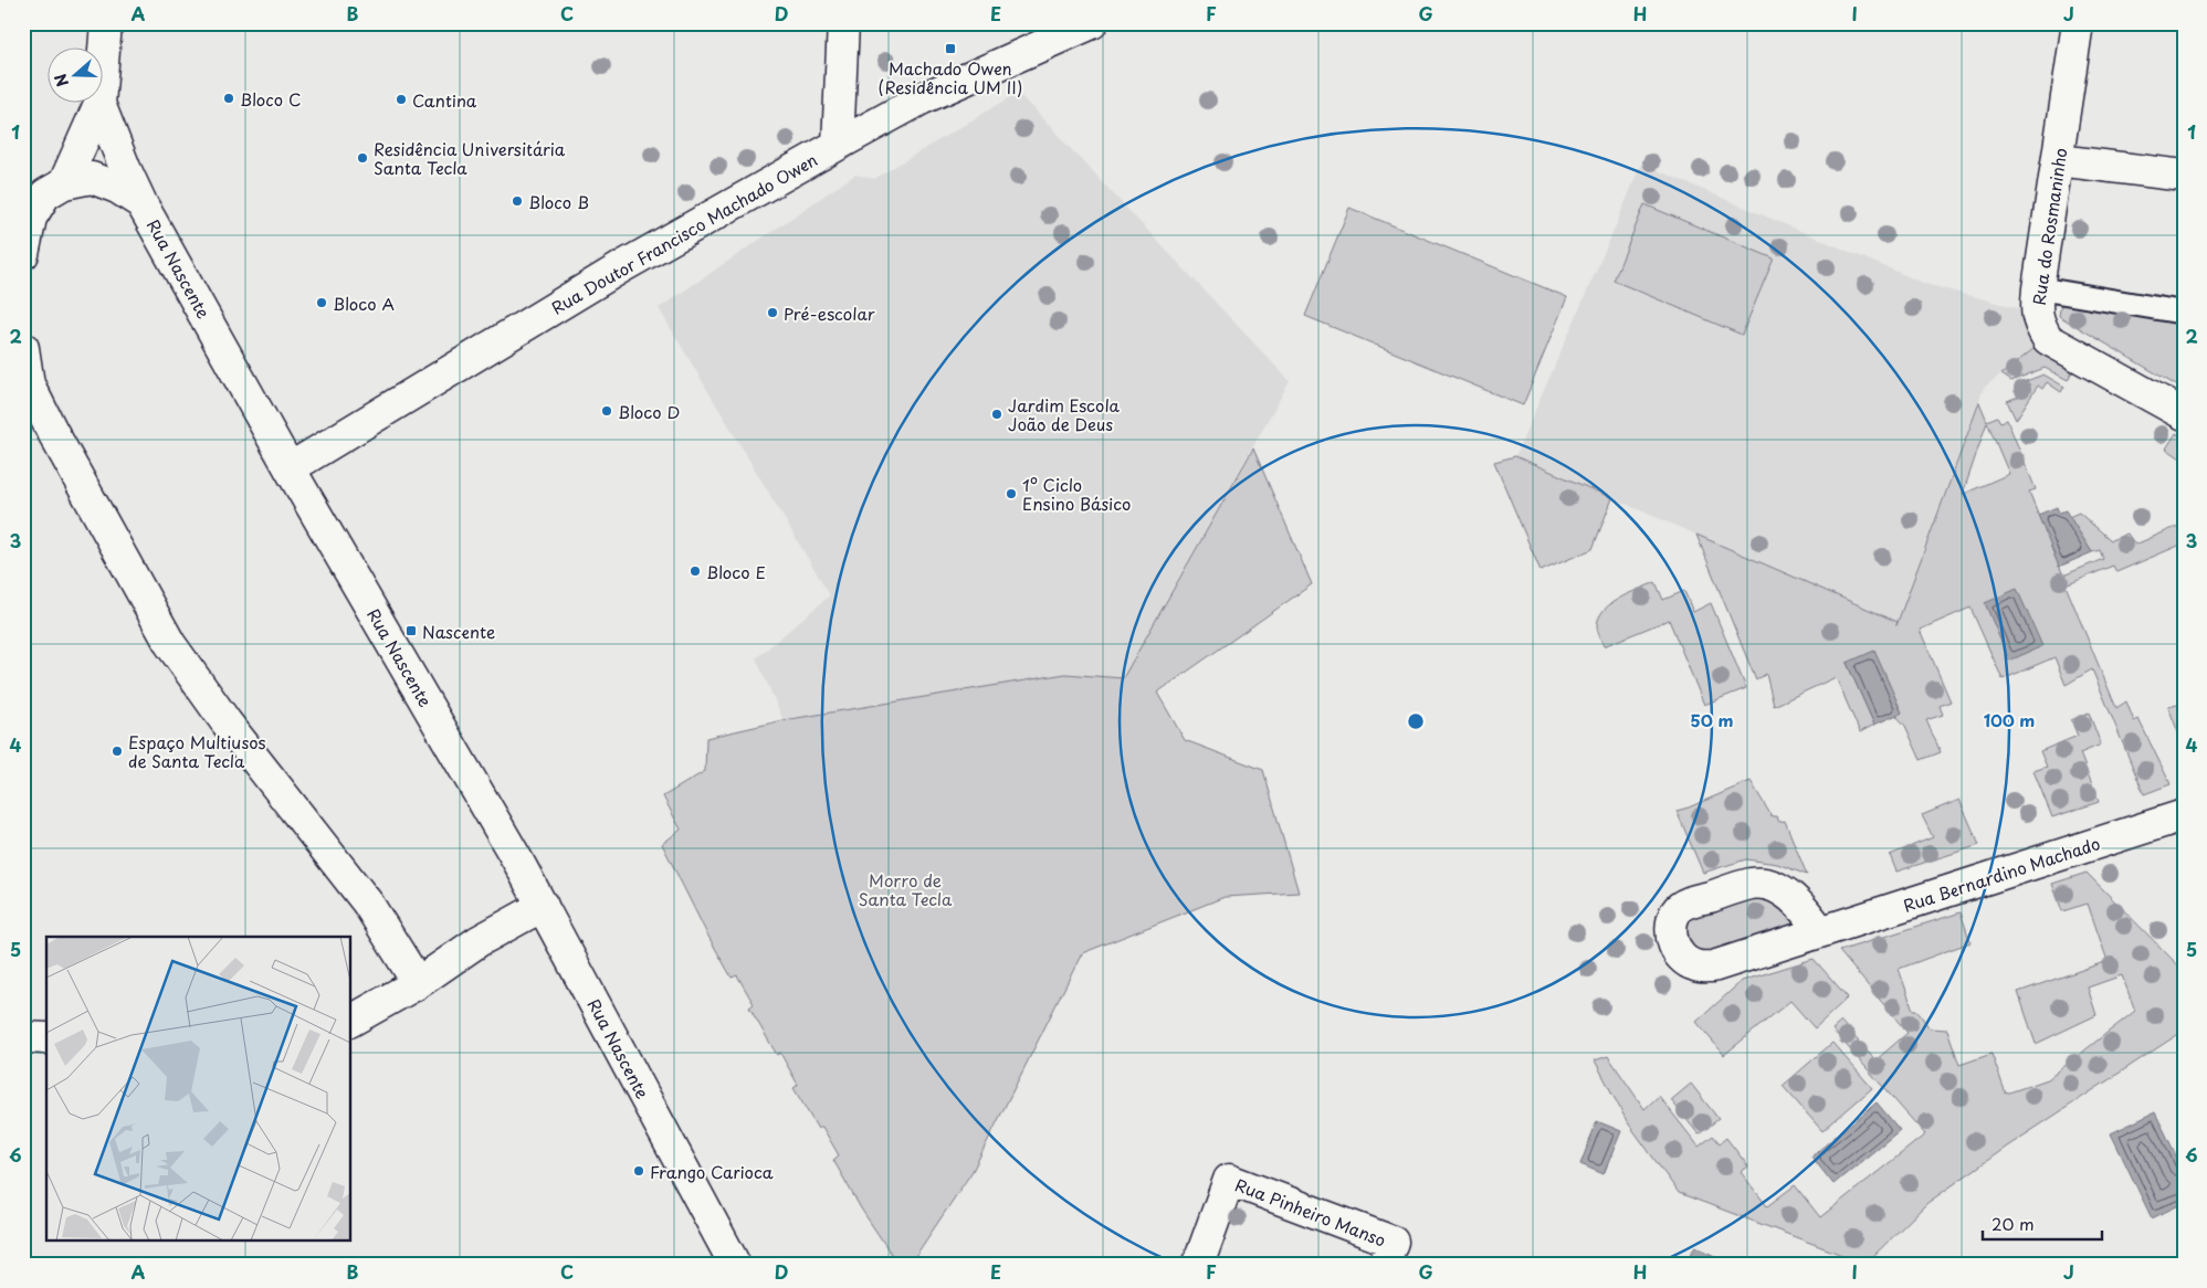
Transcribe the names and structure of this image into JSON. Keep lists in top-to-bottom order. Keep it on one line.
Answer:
{"streets":{"street":["Rua do Rosmaninho","Rua Doutor Francisco Machado Owen","Rua Nascente","Rua Bernardino Machado","Rua Pinheiro Manso"]},"crossings":[["Rua Doutor Francisco Machado Owen","Rua Nascente"]],"parks":["Morro de Santa Tecla"],"places":{"transit":["Machado Owen (Residência UM II)","Nascente"],"other":["Bloco C","Cantina","Residência Universitária Santa Tecla","Bloco B","Bloco A","Pré-escolar","Bloco D","Jardim Escola João de Deus","1º Ciclo Ensino Básico","Bloco E","Espaço Multiusos de Santa Tecla","Frango Carioca"]},"scale_bar":"20 m","north":"left","grid":{"columns":["A","B","C","D","E","F","G","H","I","J"],"rows":["1","2","3","4","5","6"]},"rings":["50 m","100 m"]}
